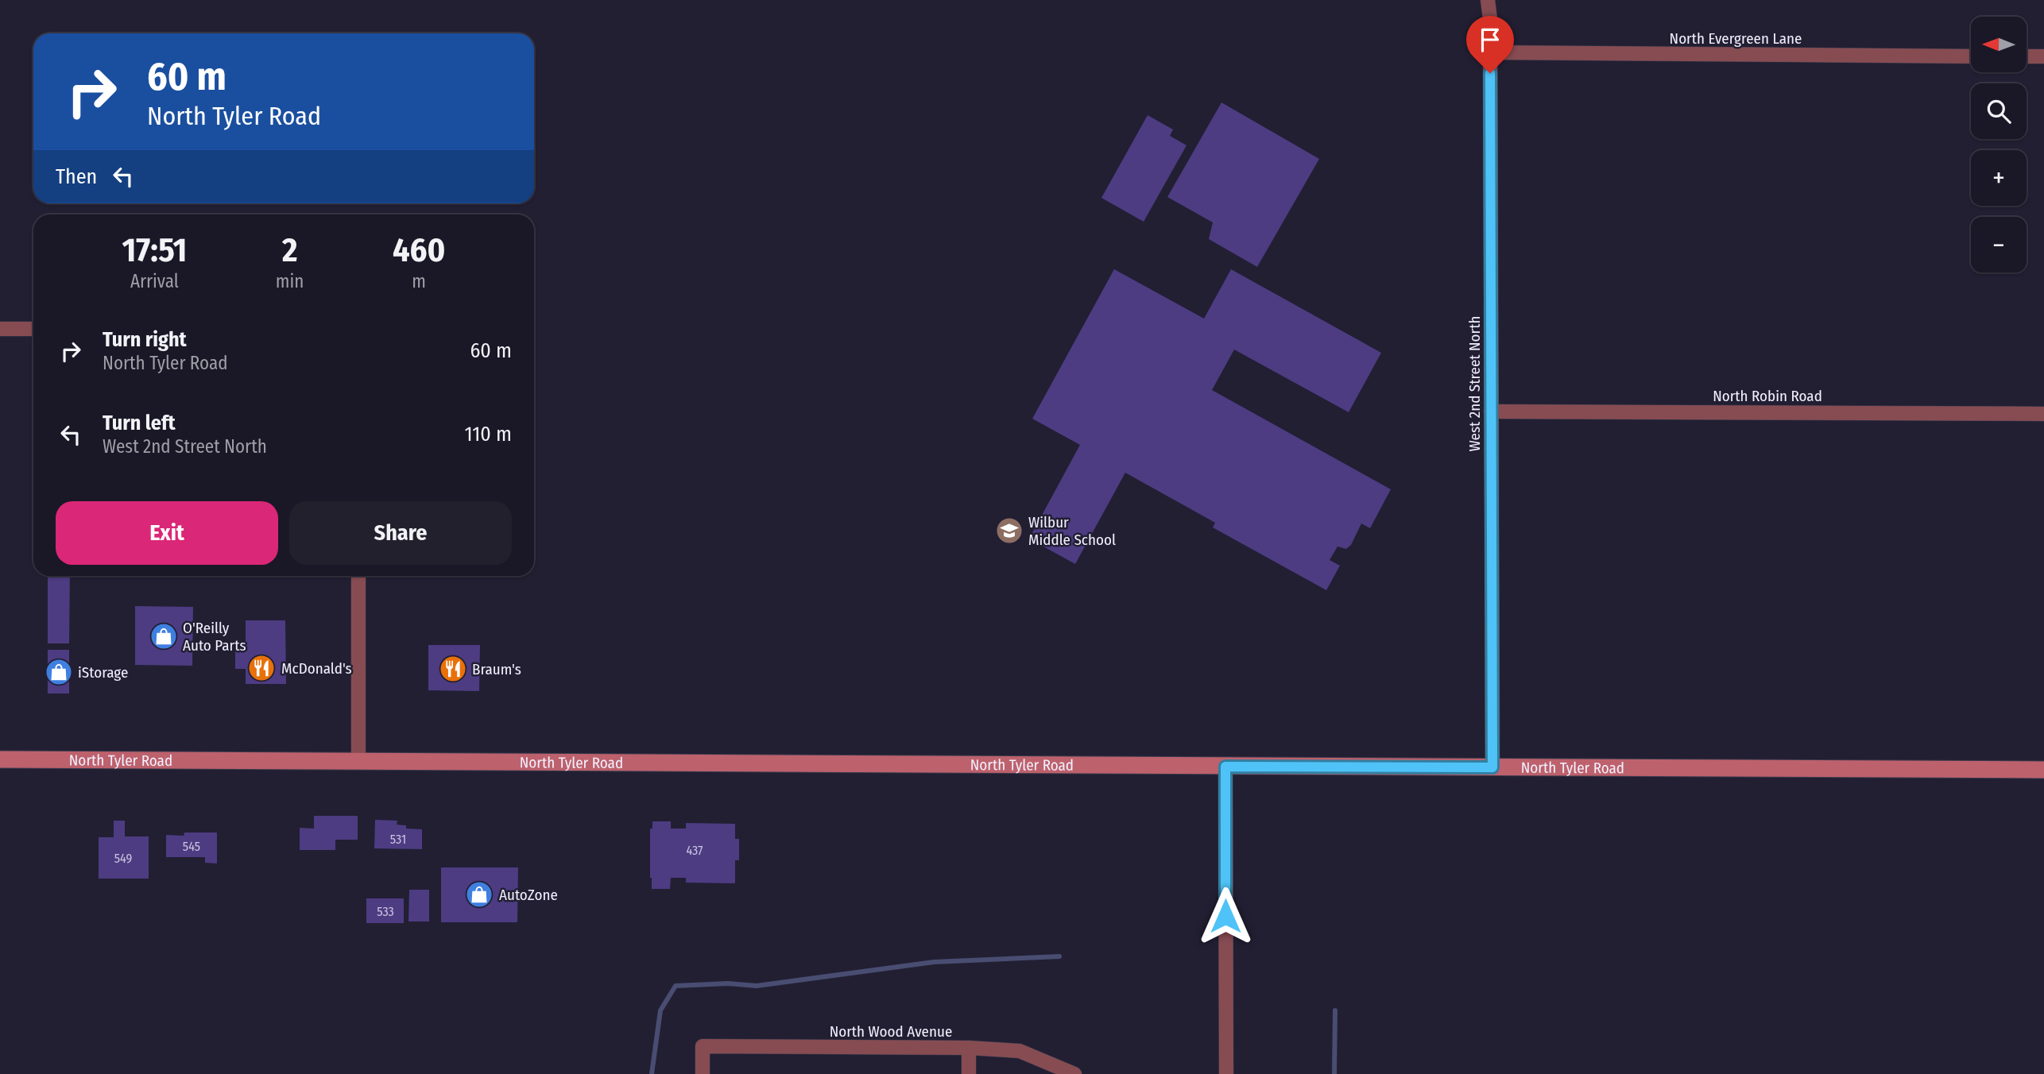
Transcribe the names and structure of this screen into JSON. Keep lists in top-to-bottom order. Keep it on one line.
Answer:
{"streets":{"main road":["North Tyler Road"],"street":["North Evergreen Lane","West 2nd Street North","North Robin Road","North Wood Avenue"]},"crossings":[["North Evergreen Lane","West 2nd Street North"],["West 2nd Street North","North Robin Road"],["West 2nd Street North","North Tyler Road"]],"places":{"school or university":["Wilbur Middle School"],"shop":["O'Reilly Auto Parts","iStorage","AutoZone"],"restaurant":["McDonald's","Braum's"]},"house_numbers":["531","545","437","549","533"],"north":"left","page":{"map_buttons":["+","−"],"turn":["60 m","North Tyler Road"],"then":"Then","eta":["17:51","Arrival","2","min","460","m"],"list":[{"name":"Turn right","note":"North Tyler Road","value":"60 m"},{"name":"Turn left","note":"West 2nd Street North","value":"110 m"}],"buttons":["Exit","Share"]}}
